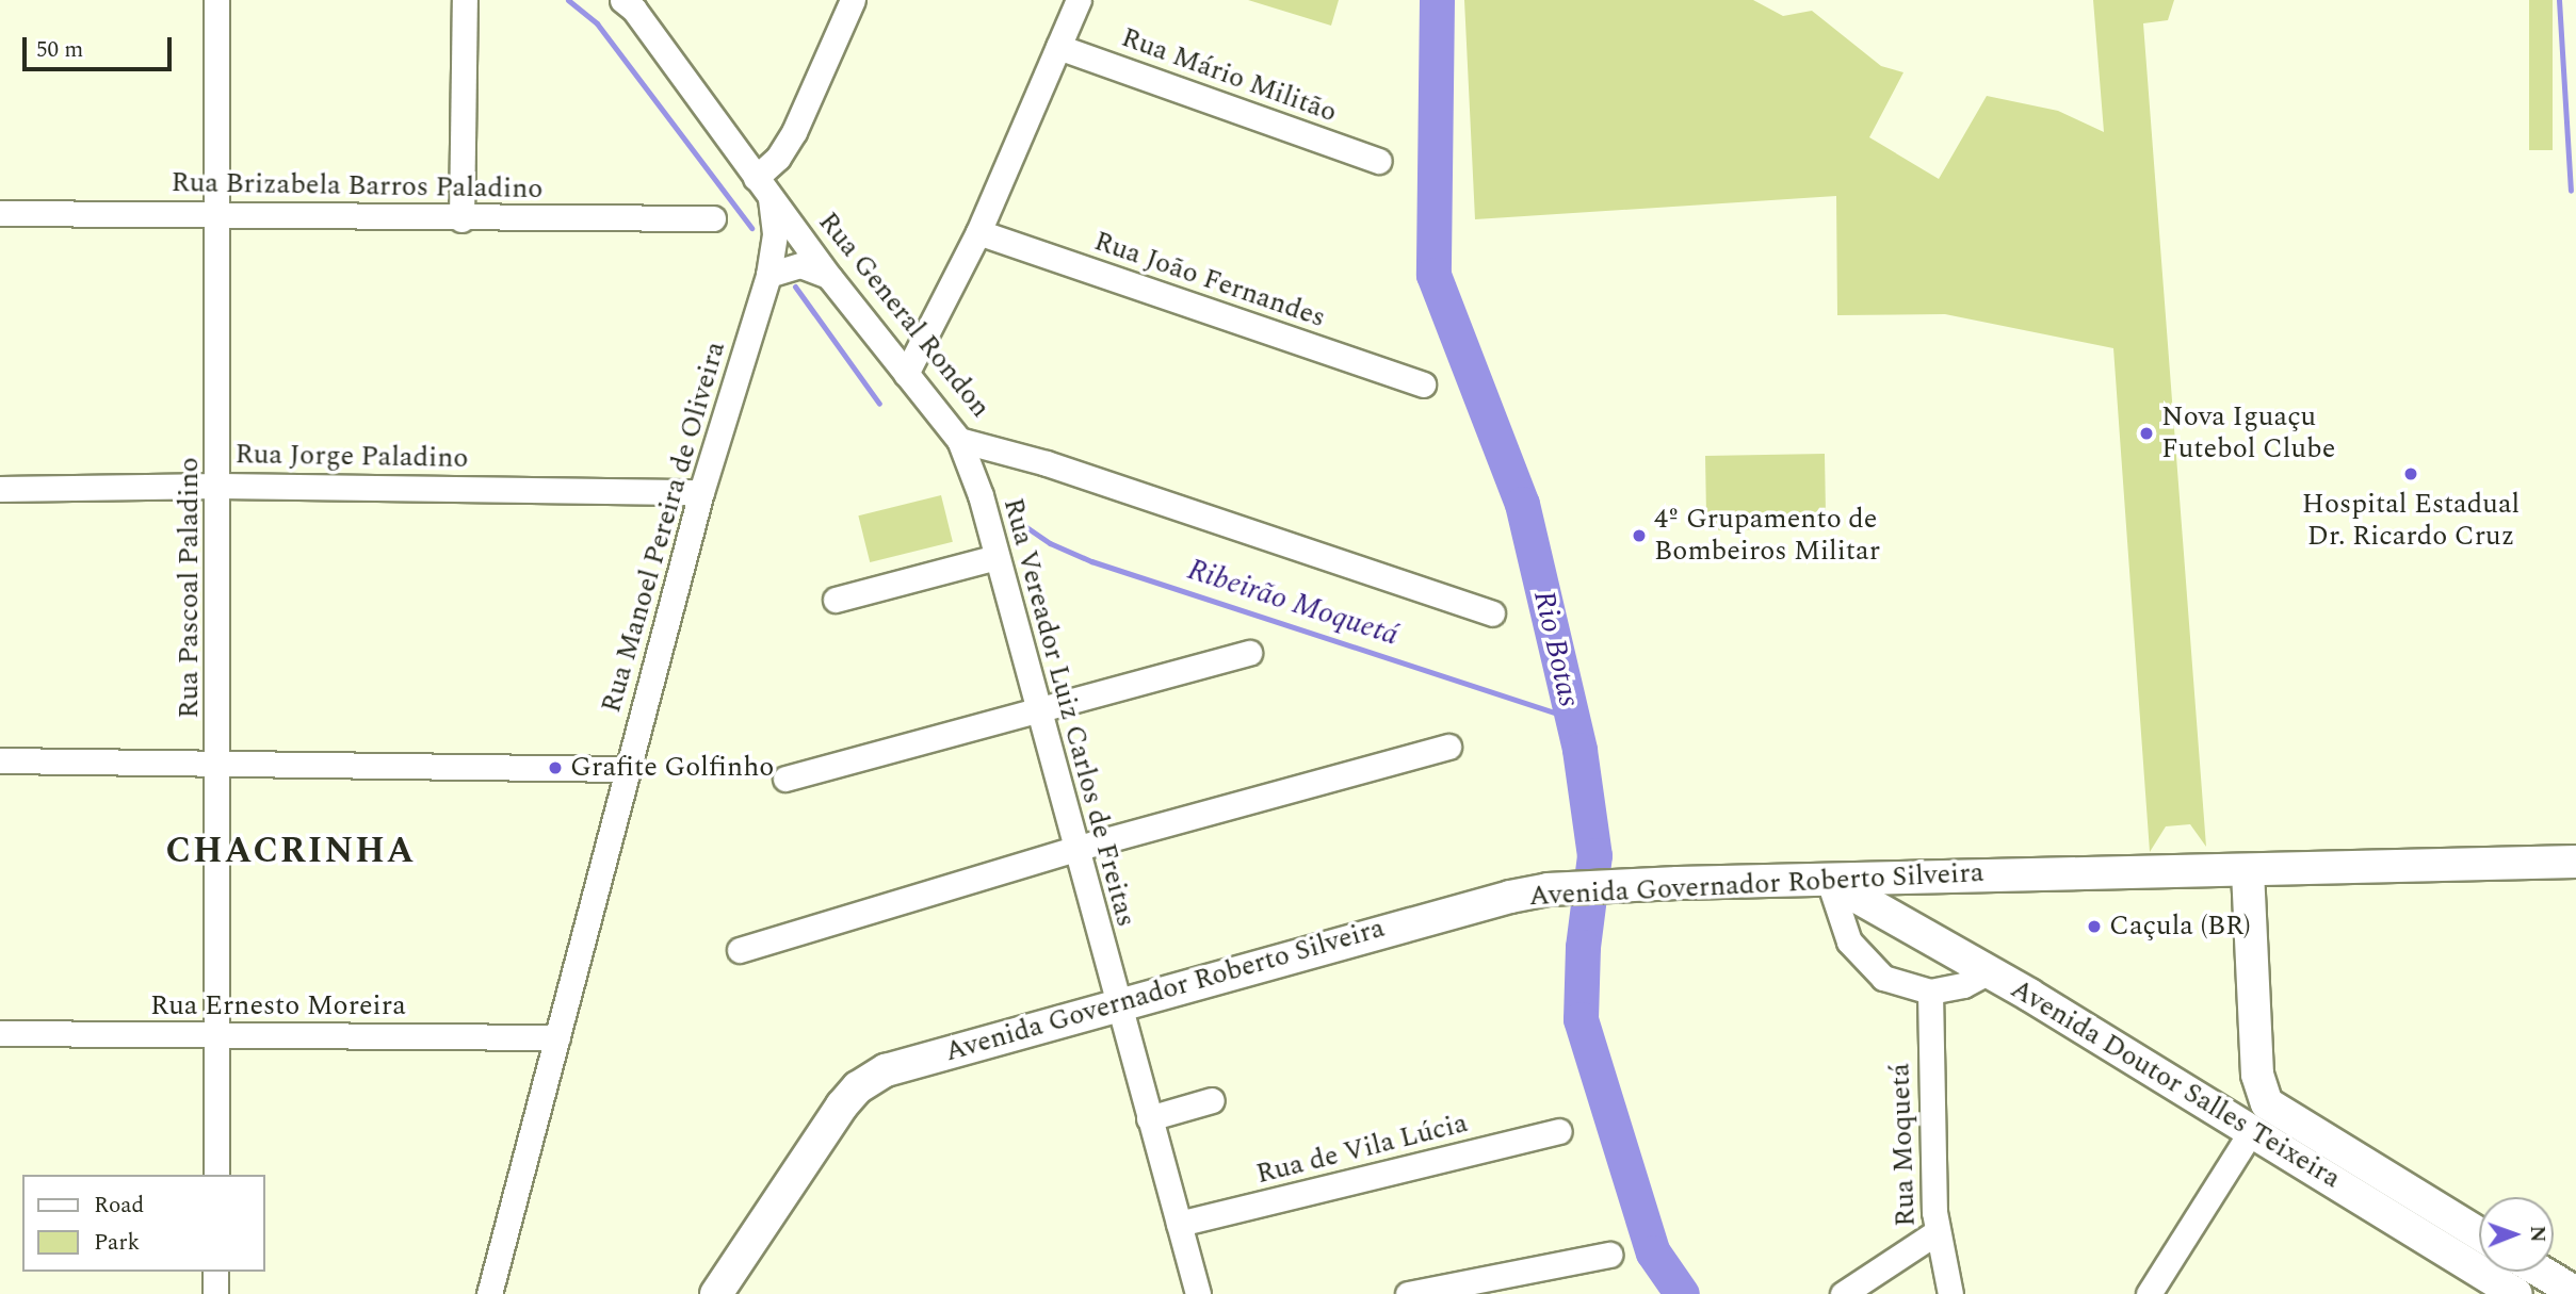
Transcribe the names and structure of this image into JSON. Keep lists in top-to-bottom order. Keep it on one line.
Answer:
{"streets":{"main road":["Avenida Governador Roberto Silveira","Avenida Doutor Salles Teixeira"],"street":["Rua Mário Militão","Rua Brizabela Barros Paladino","Rua João Fernandes","Rua General Rondon","Rua Jorge Paladino","Rua Manoel Pereira de Oliveira","Rua Pascoal Paladino","Rua Vereador Luiz Carlos de Freitas","Rua Ernesto Moreira","Rua Moquetá","Rua de Vila Lúcia"]},"crossings":[["Rua Brizabela Barros Paladino","Rua Pascoal Paladino"],["Rua General Rondon","Rua Manoel Pereira de Oliveira"],["Rua General Rondon","Rua Vereador Luiz Carlos de Freitas"],["Rua Jorge Paladino","Rua Manoel Pereira de Oliveira"],["Rua Jorge Paladino","Rua Pascoal Paladino"],["Rua Manoel Pereira de Oliveira","Rua Ernesto Moreira"],["Rua Pascoal Paladino","Rua Ernesto Moreira"],["Rua Vereador Luiz Carlos de Freitas","Avenida Governador Roberto Silveira"],["Rua Vereador Luiz Carlos de Freitas","Rua de Vila Lúcia"],["Avenida Governador Roberto Silveira","Avenida Doutor Salles Teixeira"]],"districts":["CHACRINHA"],"water":["Ribeirão Moquetá","Rio Botas"],"places":["Nova Iguaçu Futebol Clube","Hospital Estadual Dr. Ricardo Cruz","4º Grupamento de Bombeiros Militar","Grafite Golfinho","Caçula (BR)"],"legend":["Road","Park"],"scale_bar":"50 m","north":"right"}
